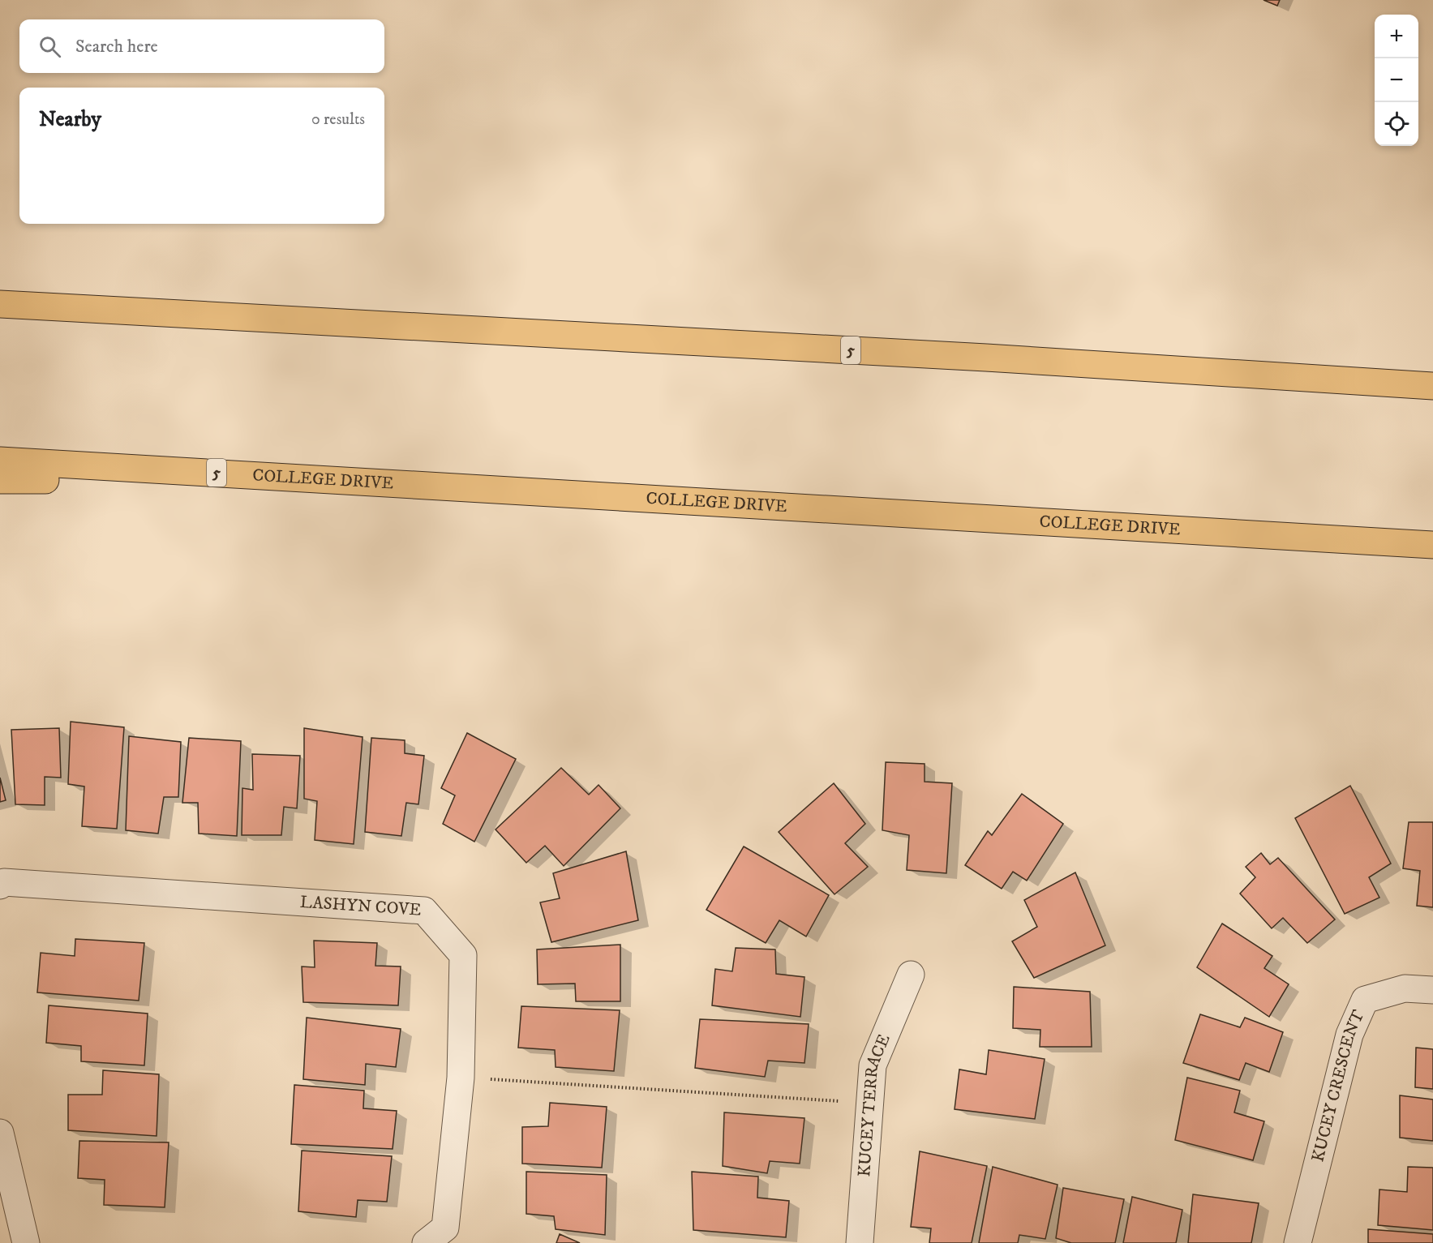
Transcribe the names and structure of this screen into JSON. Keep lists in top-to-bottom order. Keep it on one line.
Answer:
{"streets":{"highway":["5","COLLEGE DRIVE"],"street":["LASHYN COVE","KUCEY CRESCENT","KUCEY TERRACE"]},"page":{"map_buttons":["+","−"],"search":"Search here","heading":["Nearby","0 results"]}}
